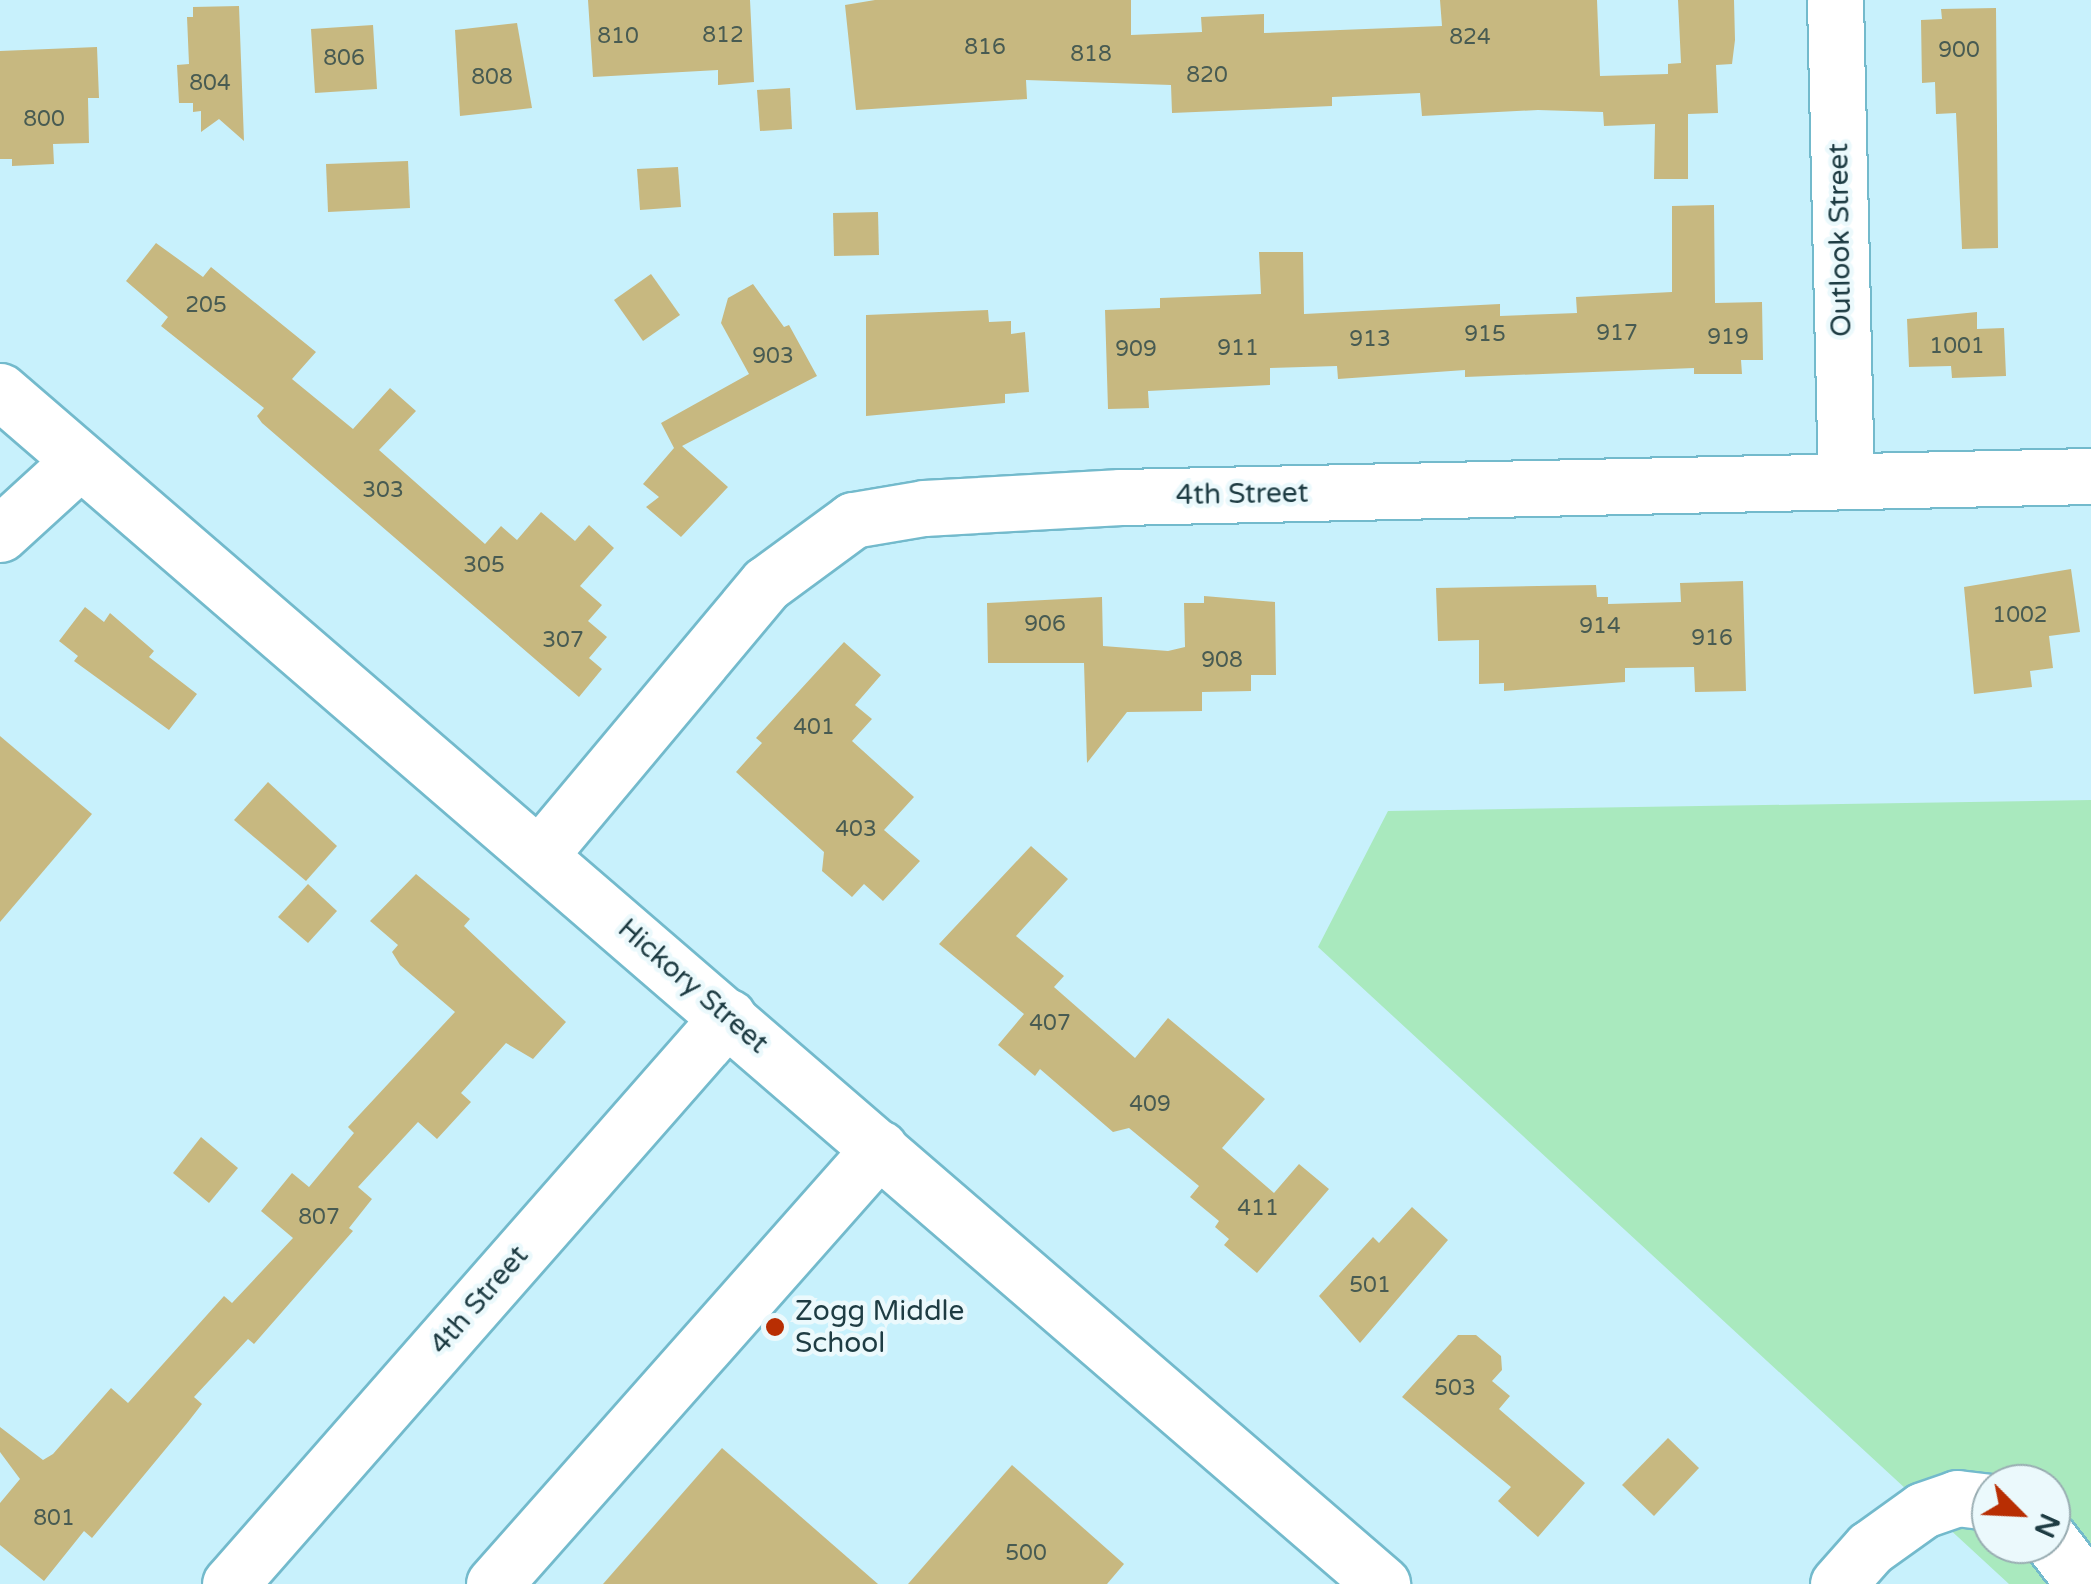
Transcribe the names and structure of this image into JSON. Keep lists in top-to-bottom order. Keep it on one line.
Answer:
{"streets":{"street":["Outlook Street","4th Street","Hickory Street"]},"crossings":[["Outlook Street","4th Street"],["4th Street","Hickory Street"]],"places":["Zogg Middle School"],"house_numbers":["812","810","824","816","900","818","806","820","808","804","800","205","917","915","919","913","1001","911","909","903","303","305","1002","906","914","916","307","908","401","403","407","409","411","807","501","503","801","500"],"north":"bottom right"}
